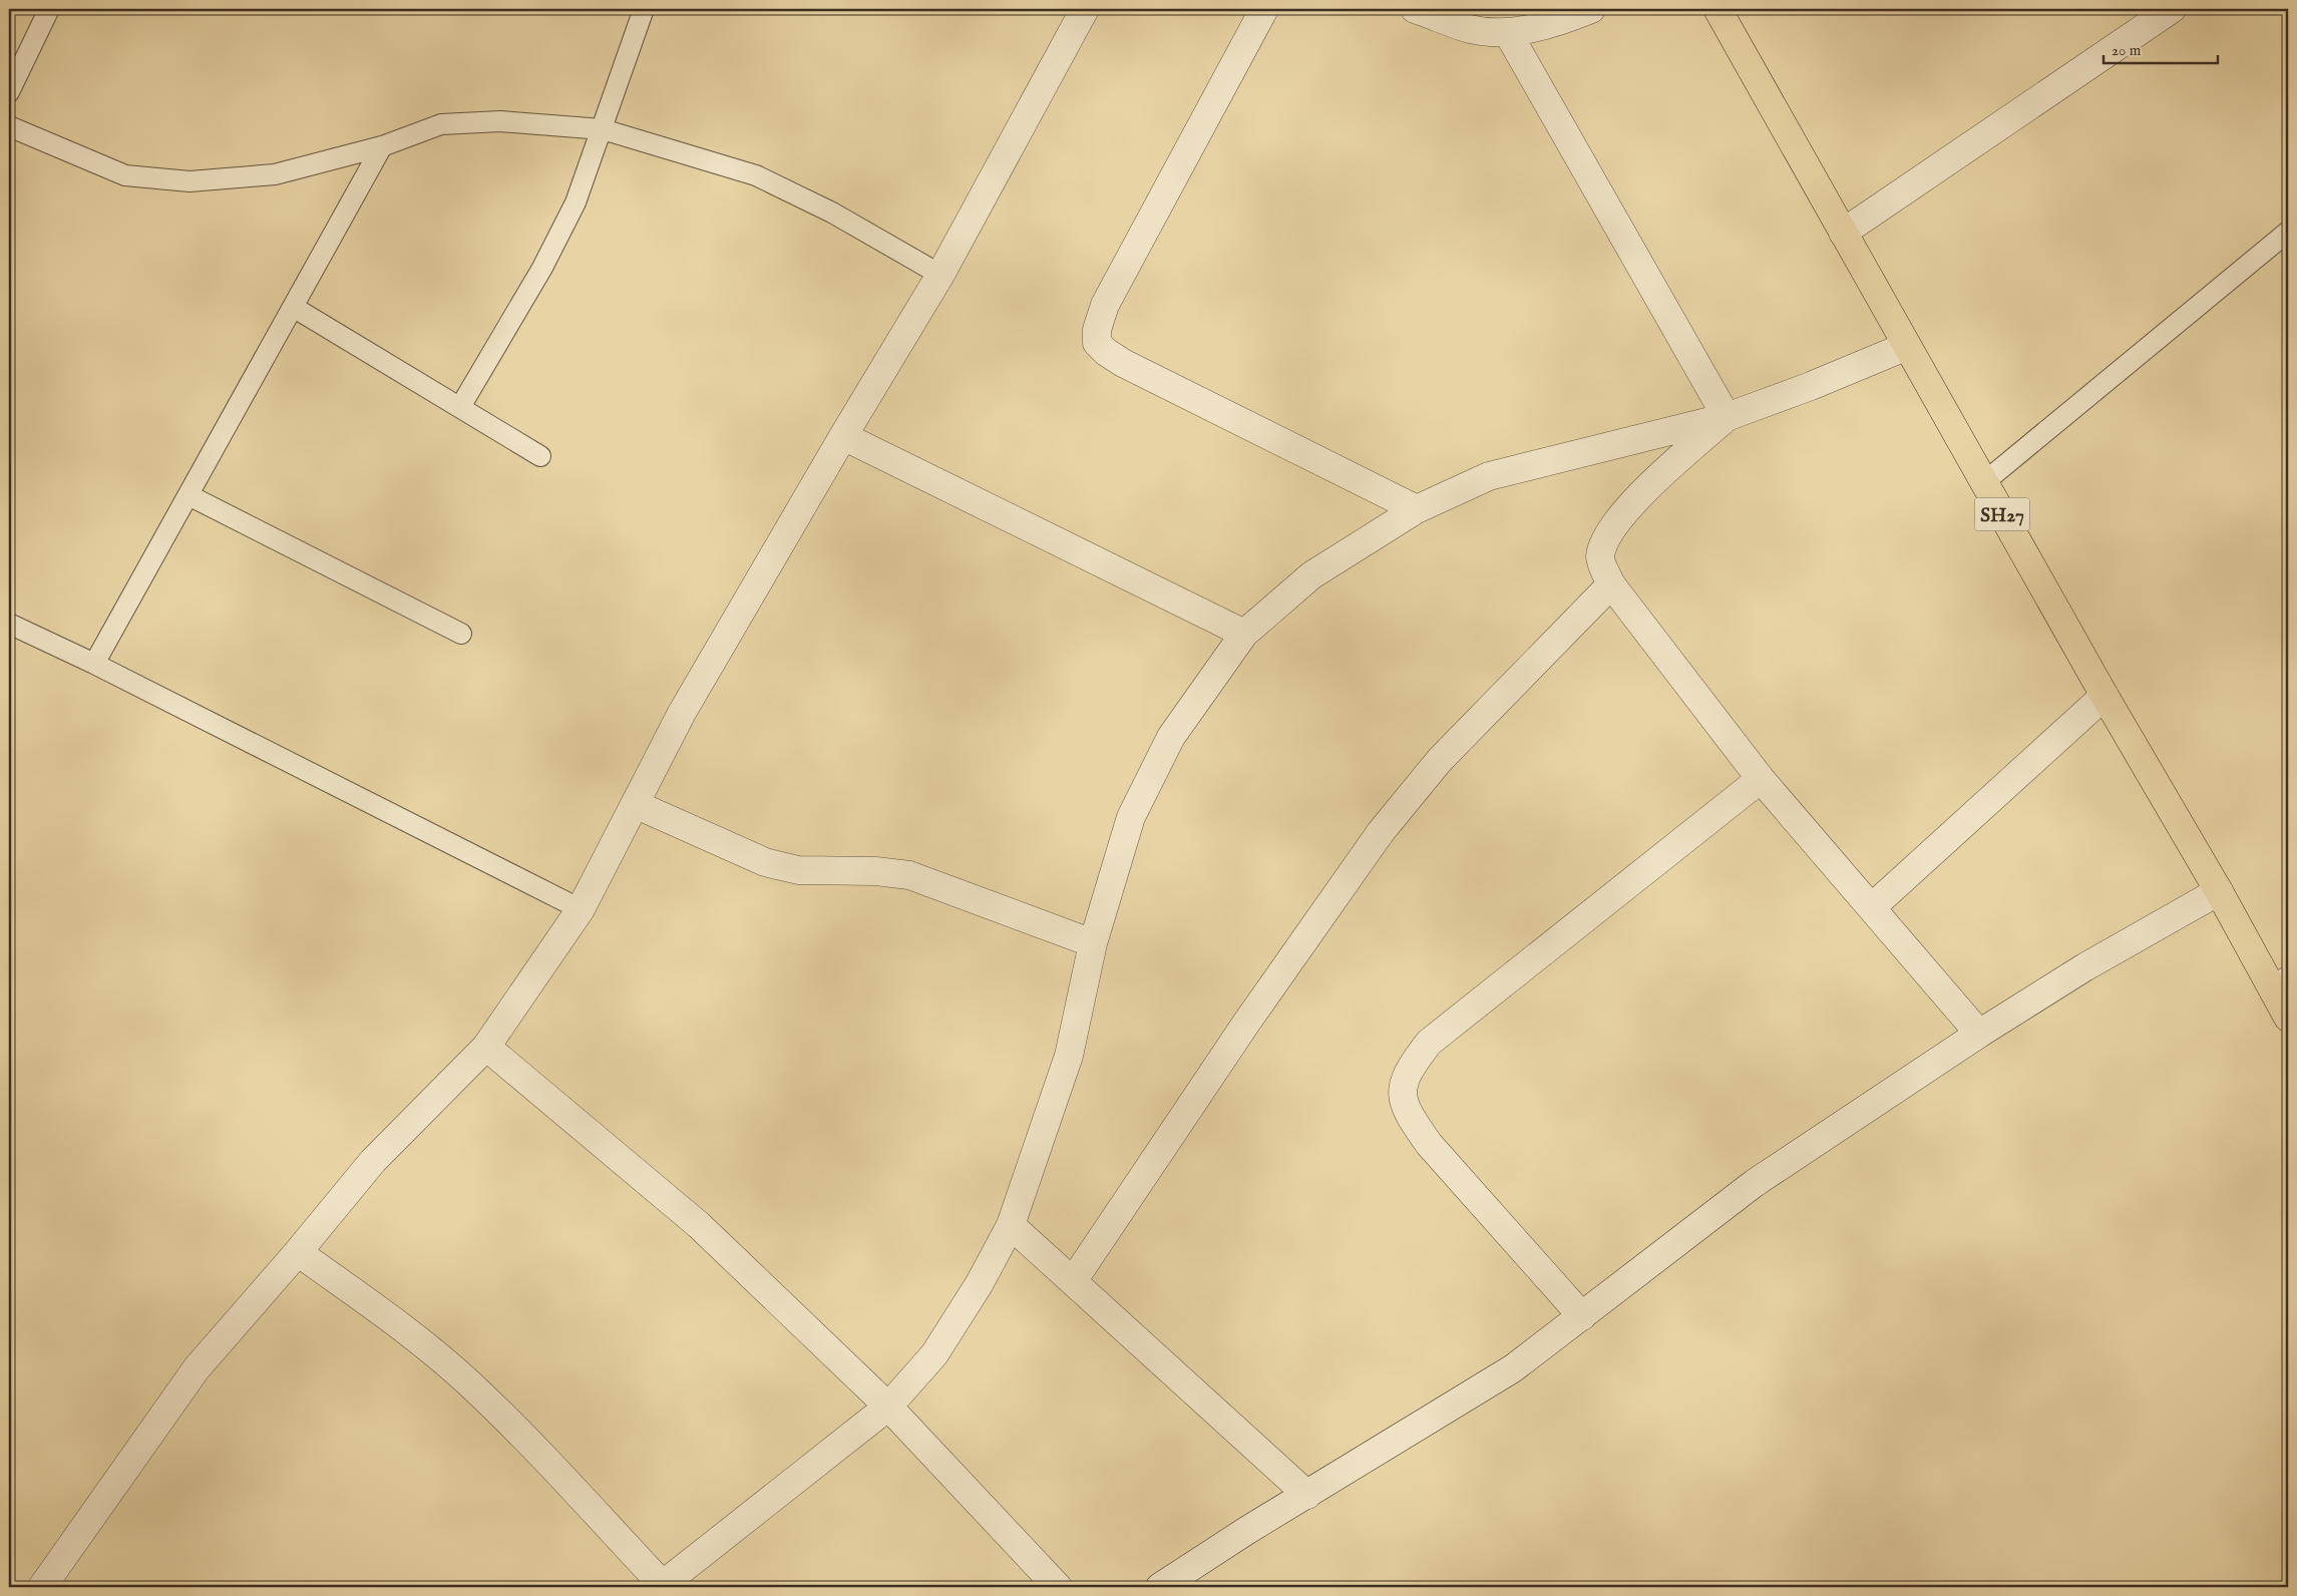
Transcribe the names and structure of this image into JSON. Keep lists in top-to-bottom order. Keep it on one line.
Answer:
{"streets":{"main road":["SH27"]},"scale_bar":"20 m"}
